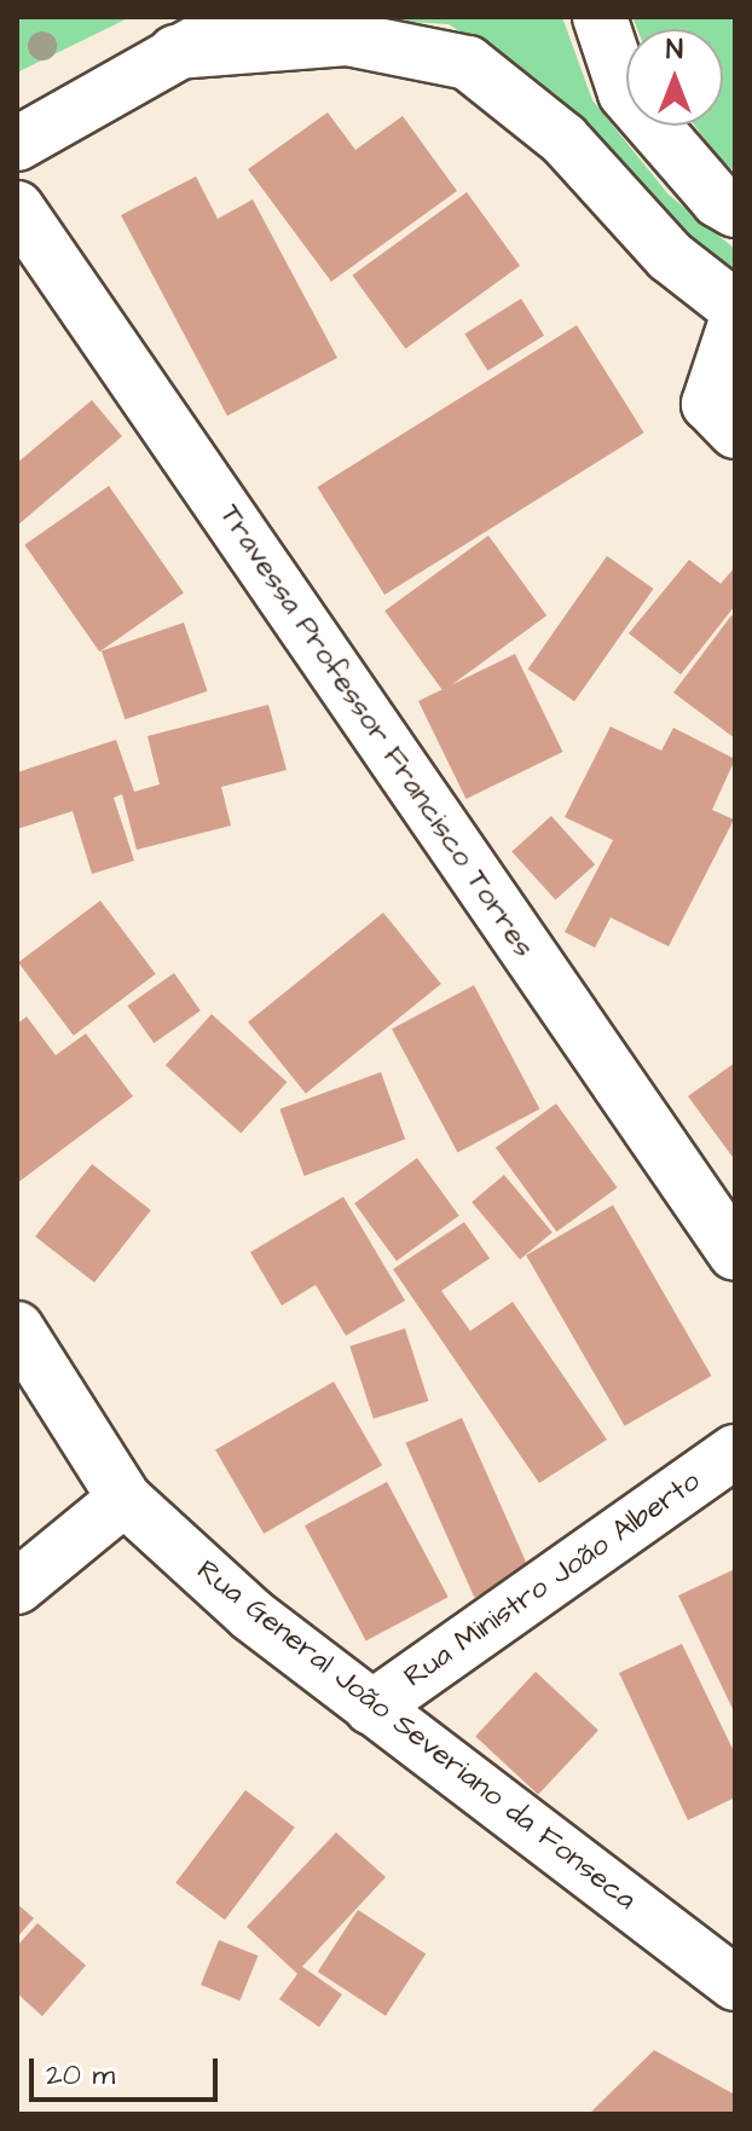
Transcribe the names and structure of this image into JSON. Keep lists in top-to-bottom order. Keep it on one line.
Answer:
{"streets":{"main road":["Travessa Professor Francisco Torres","Rua Ministro João Alberto","Rua General João Severiano da Fonseca"]},"crossings":[["Rua Ministro João Alberto","Rua General João Severiano da Fonseca"]],"scale_bar":"20 m","north":"top"}
